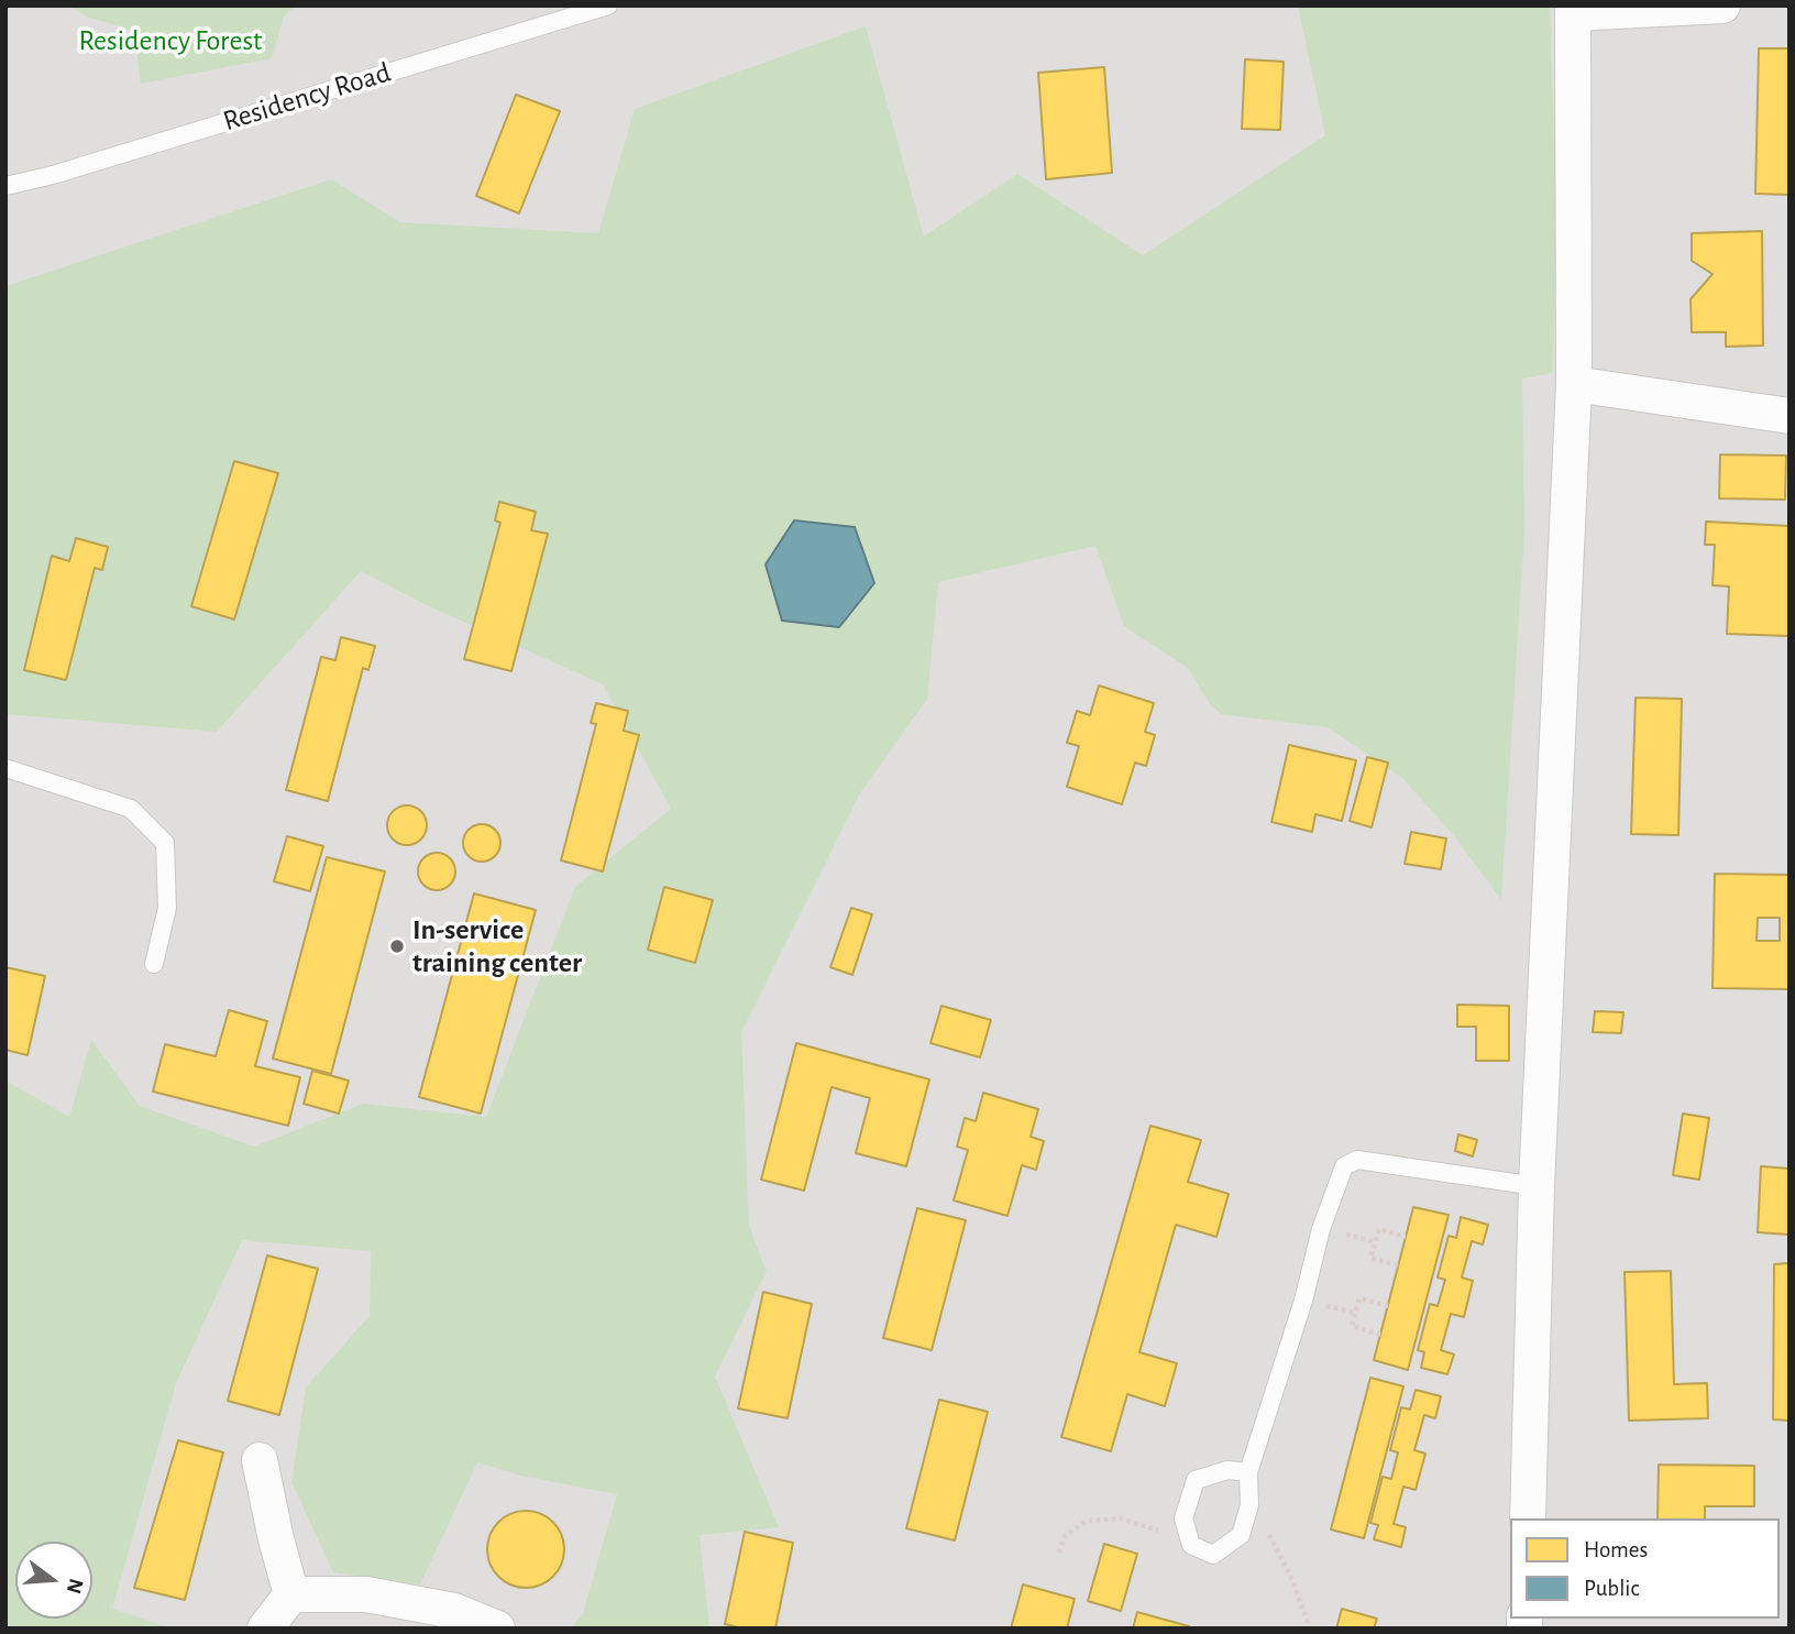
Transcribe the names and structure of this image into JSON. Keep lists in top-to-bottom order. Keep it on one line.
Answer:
{"streets":{"lane":["Residency Road"]},"parks":["Residency Forest"],"places":["In-service training center"],"legend":["Homes","Public"],"north":"right"}
